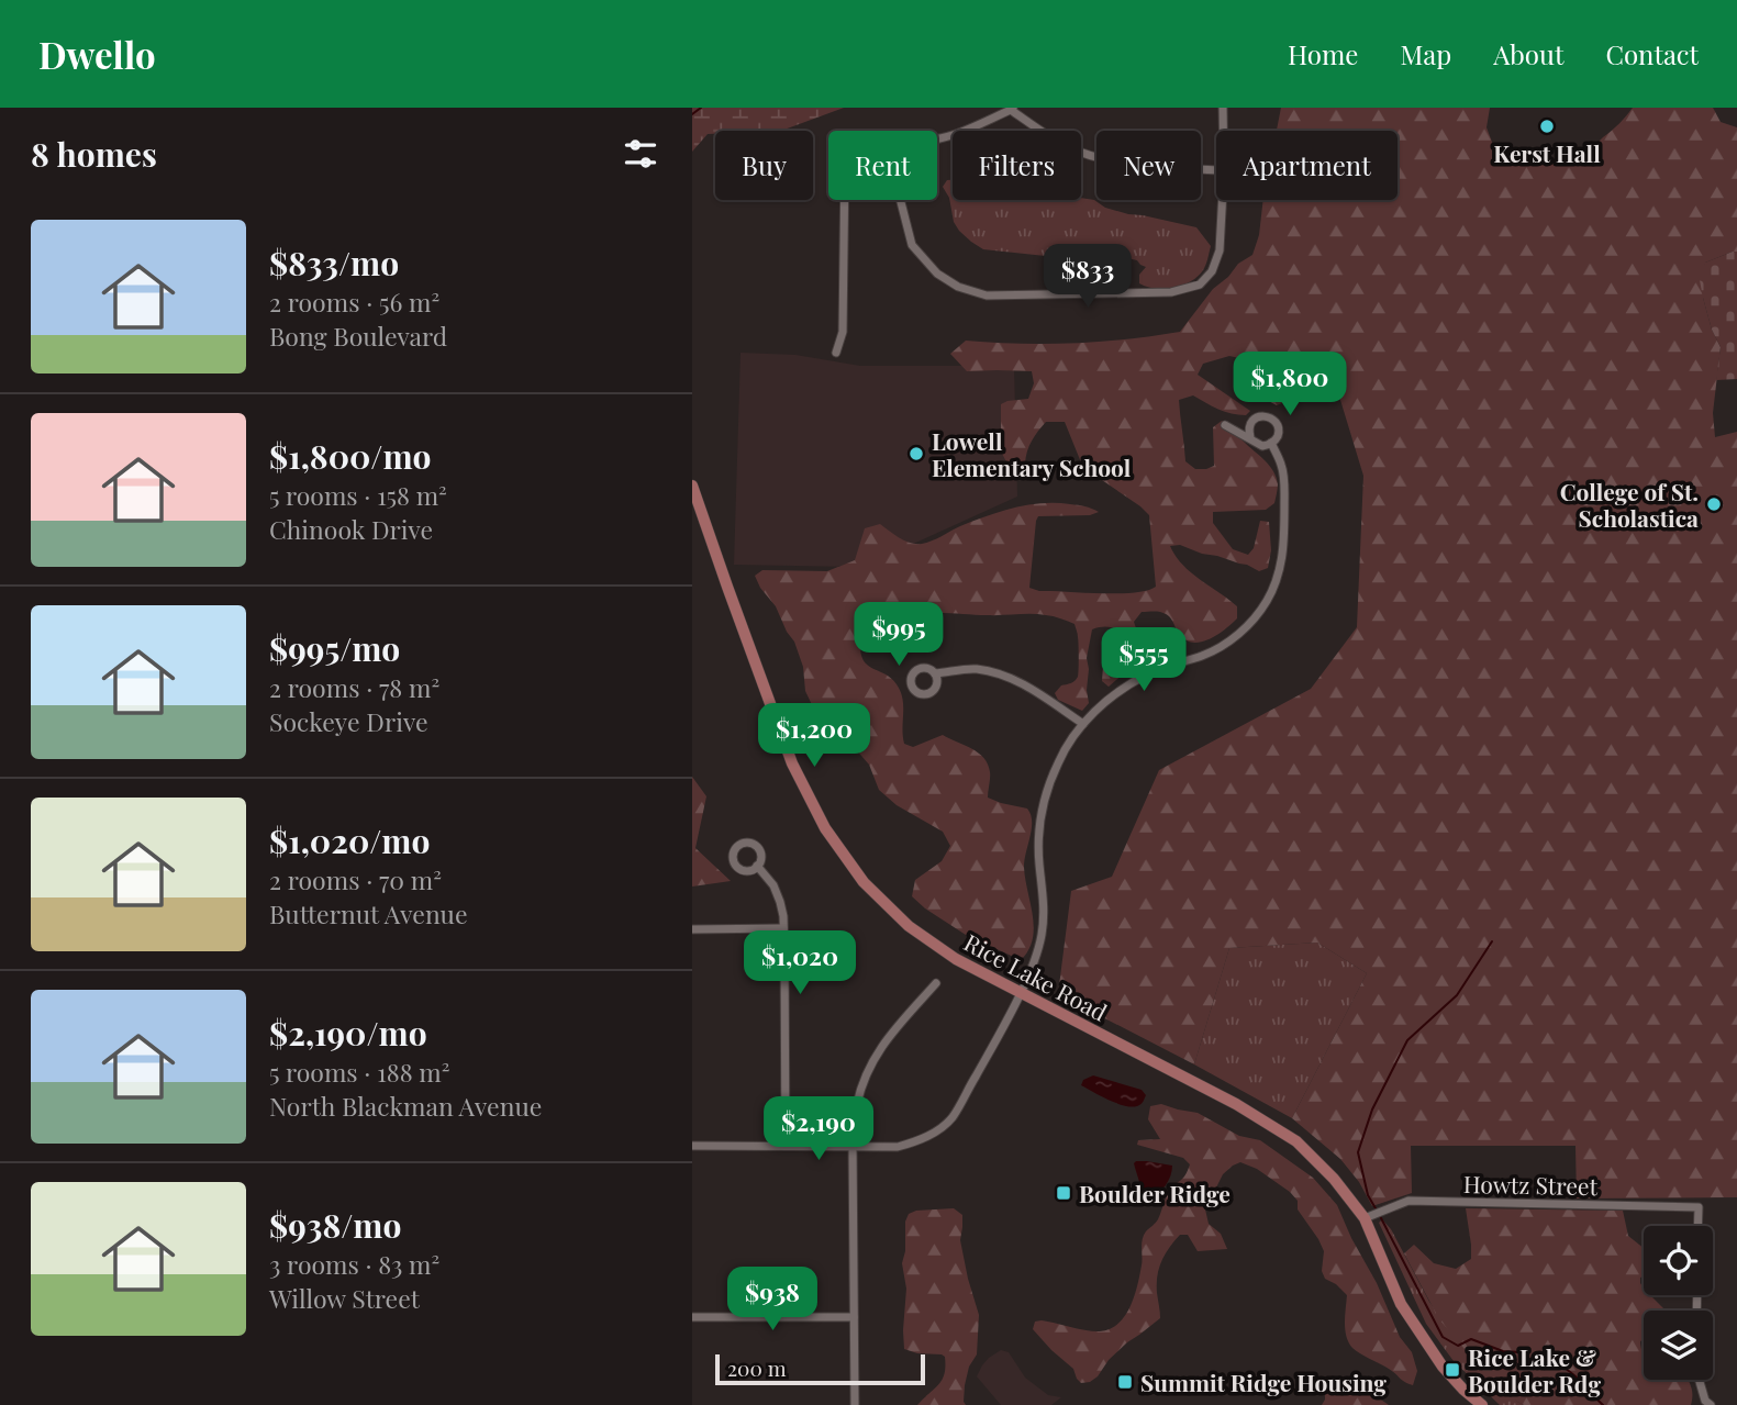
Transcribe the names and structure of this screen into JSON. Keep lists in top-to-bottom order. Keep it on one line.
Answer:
{"streets":{"main road":["Rice Lake Road"],"street":["Howtz Street"]},"crossings":[["Rice Lake Road","Howtz Street"]],"places":{"other":["Kerst Hall","Lowell Elementary School","College of St. Scholastica"],"transit":["Boulder Ridge","Rice Lake & Boulder Rdg","Summit Ridge Housing"]},"scale_bar":"200 m","page":{"header":"Dwello","nav":["Home","Map","About","Contact"],"heading":"8 homes","chip":["Buy","Rent","Filters","New","Apartment"],"list":[{"name":"$833/mo","note":"2 rooms · 56 m² · Bong Boulevard"},{"name":"$1,800/mo","note":"5 rooms · 158 m² · Chinook Drive"},{"name":"$995/mo","note":"2 rooms · 78 m² · Sockeye Drive"},{"name":"$1,020/mo","note":"2 rooms · 70 m² · Butternut Avenue"},{"name":"$2,190/mo","note":"5 rooms · 188 m² · North Blackman Avenue"},{"name":"$938/mo","note":"3 rooms · 83 m² · Willow Street"}],"price":["$833","$1,800","$995","$555","$1,200","$1,020","$2,190","$938"],"scale":"200 m"}}
